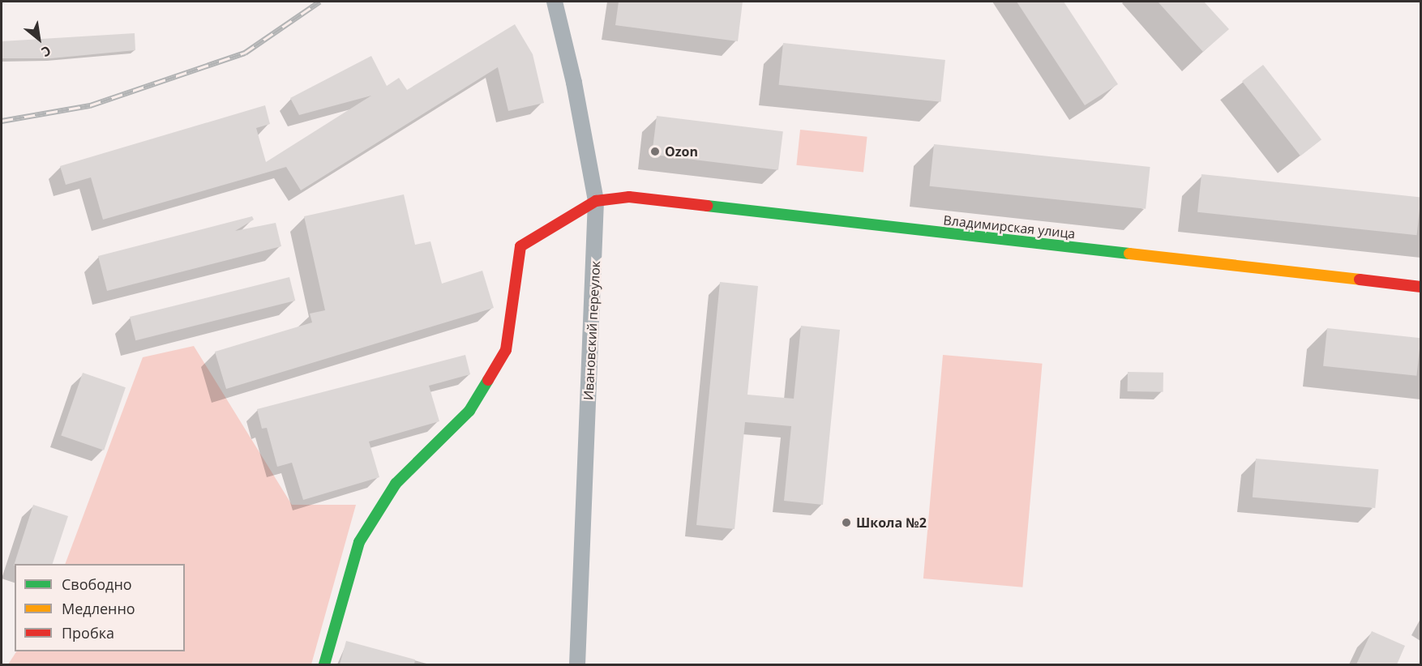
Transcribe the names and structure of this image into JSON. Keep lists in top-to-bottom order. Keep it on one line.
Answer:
{"streets":{"street":["Владимирская улица","Ивановский переулок"]},"crossings":[["Владимирская улица","Ивановский переулок"]],"places":["Ozon","Школа №2"],"legend":["Свободно","Медленно","Пробка"],"north":"bottom right"}
